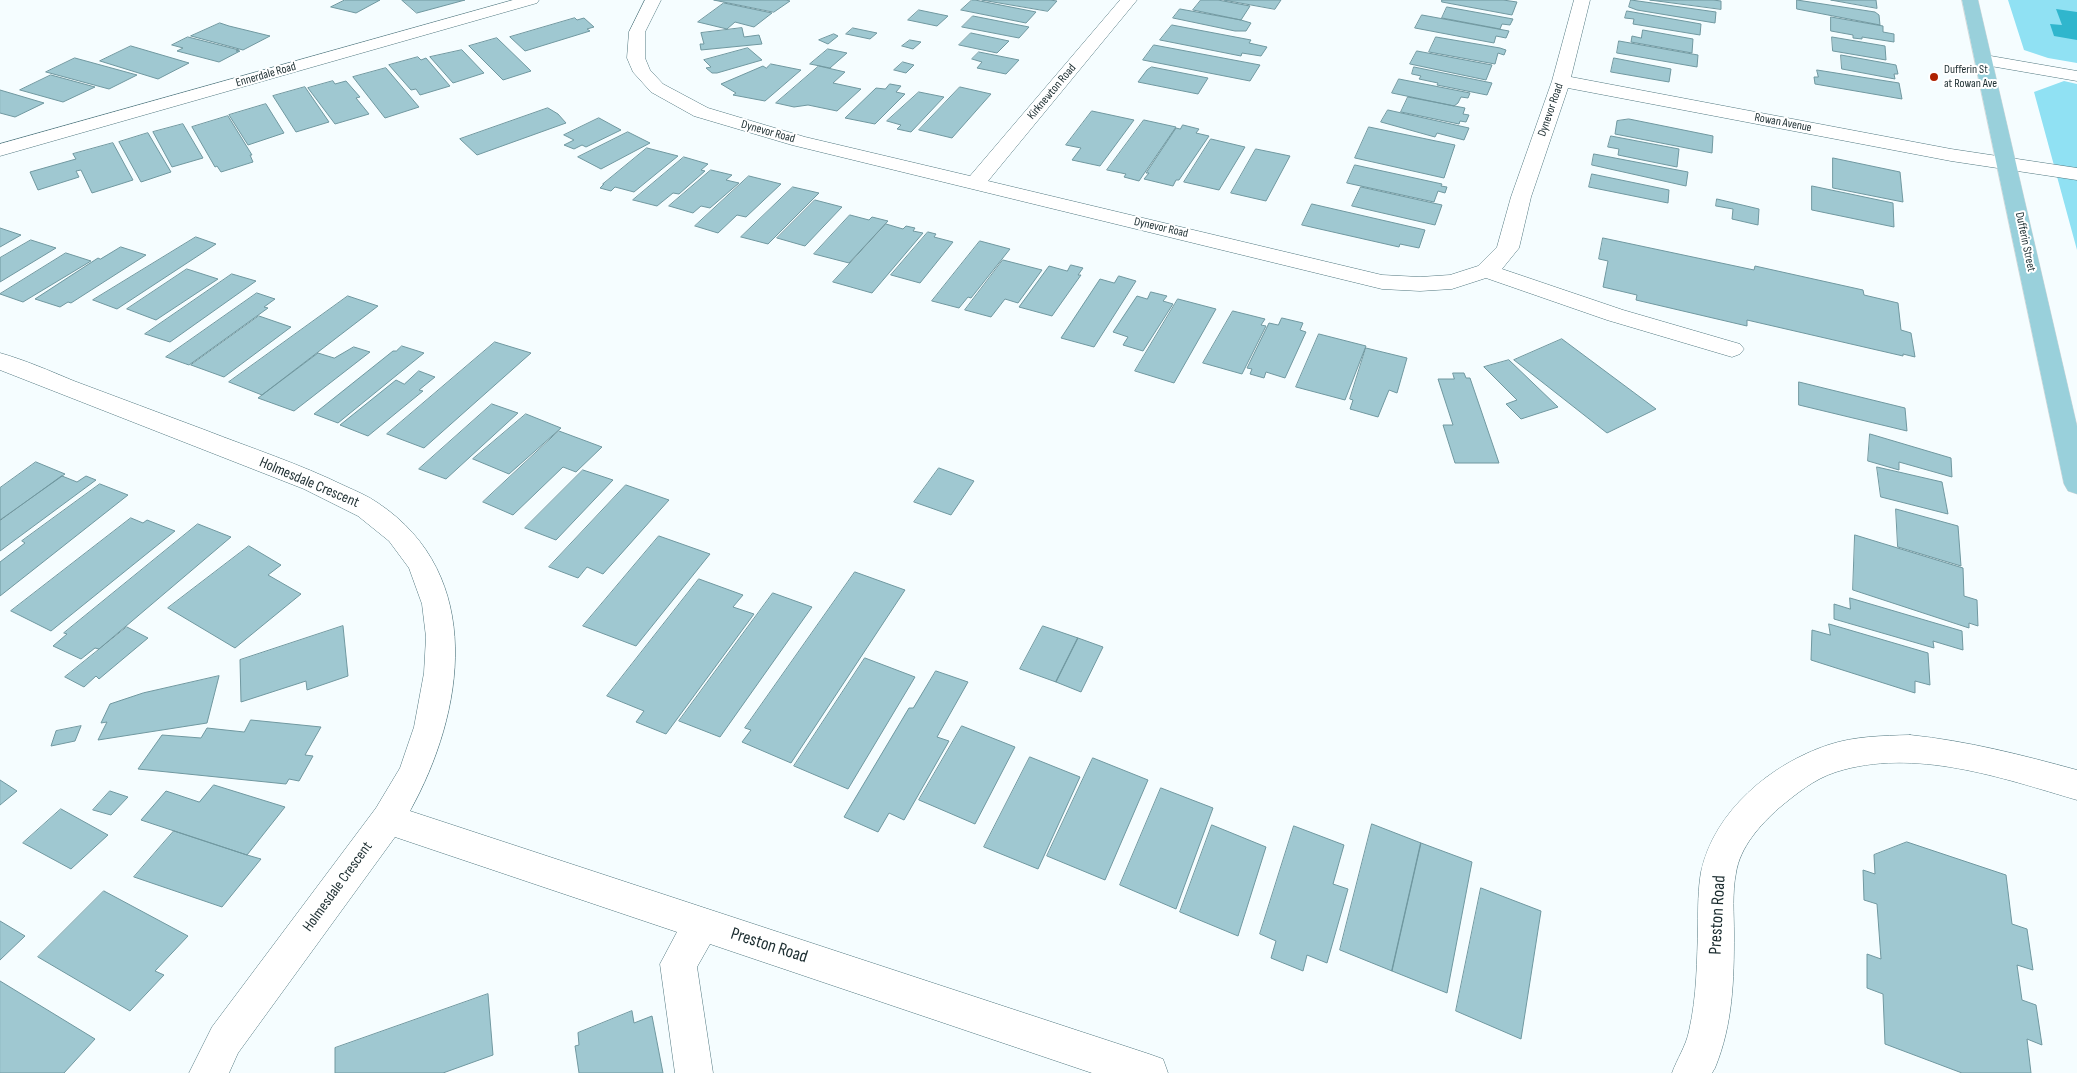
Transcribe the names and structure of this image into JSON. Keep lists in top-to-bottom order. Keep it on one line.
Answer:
{"streets":{"main road":["Dufferin Street"],"street":["Ennerdale Road","Kirknewton Road","Dynevor Road","Rowan Avenue","Holmesdale Crescent","Preston Road"]},"crossings":[["Kirknewton Road","Dynevor Road"],["Dynevor Road","Rowan Avenue"],["Rowan Avenue","Dufferin Street"],["Holmesdale Crescent","Preston Road"]],"places":["Dufferin St at Rowan Ave"]}
